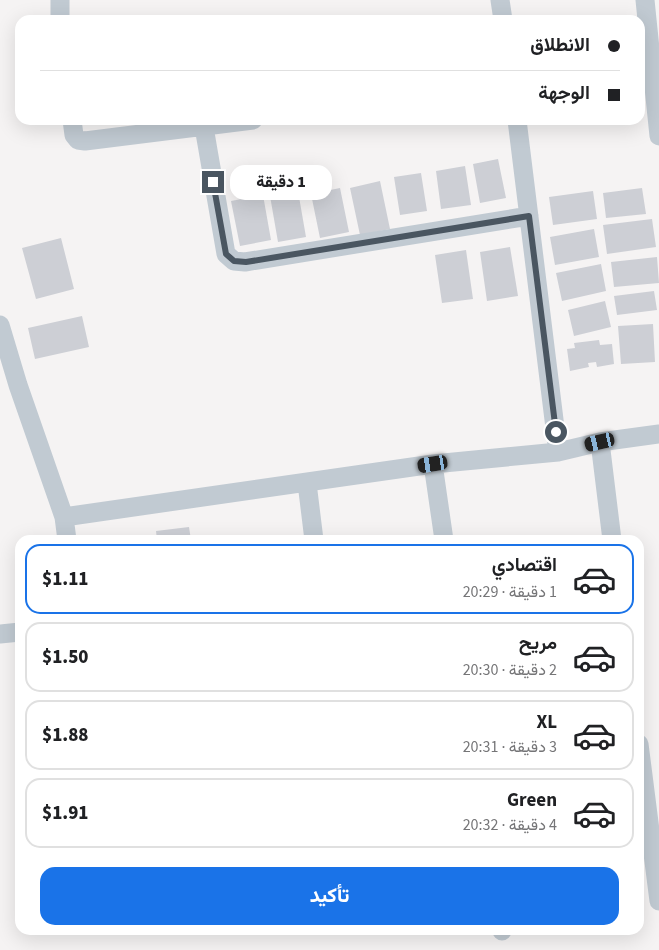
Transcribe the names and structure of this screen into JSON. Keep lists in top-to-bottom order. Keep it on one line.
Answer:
{"page":{"banner":["الانطلاق","الوجهة"],"bubble":"1 دقيقة","list":[{"name":"اقتصادي","note":"1 دقيقة · 20:29","value":"$1.11"},{"name":"مريح","note":"2 دقيقة · 20:30","value":"$1.50"},{"name":"XL","note":"3 دقيقة · 20:31","value":"$1.88"},{"name":"Green","note":"4 دقيقة · 20:32","value":"$1.91"}],"buttons":"تأكيد"}}
